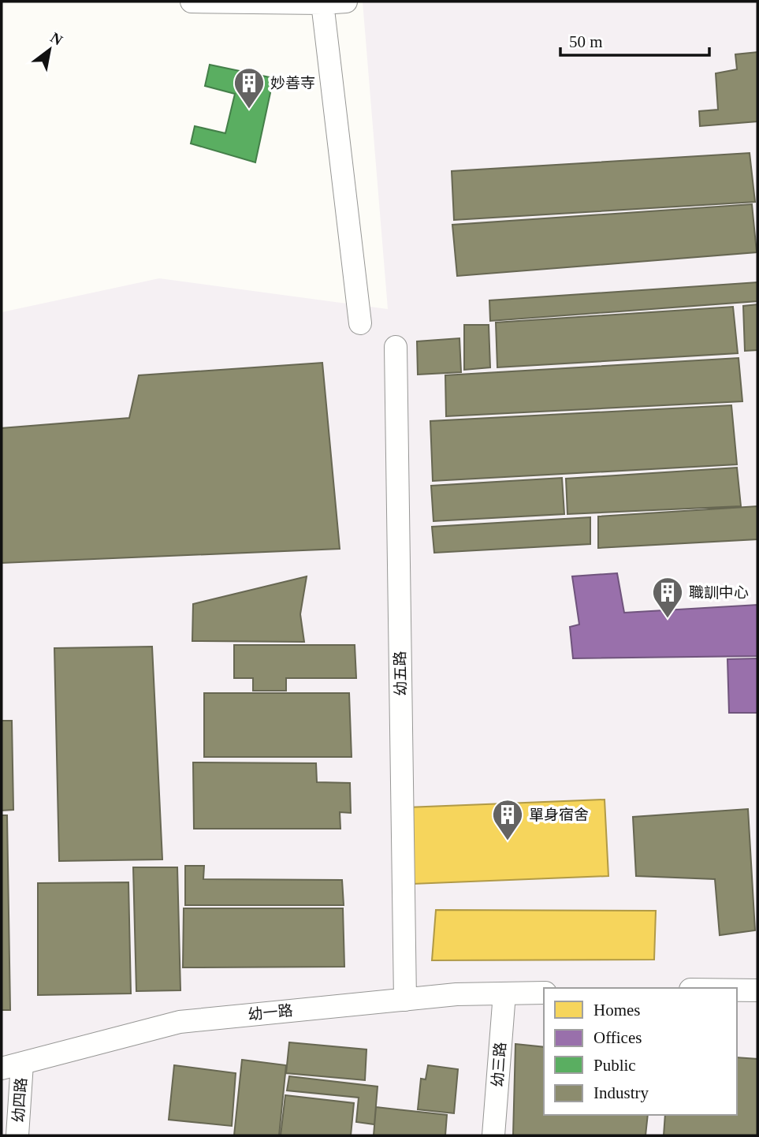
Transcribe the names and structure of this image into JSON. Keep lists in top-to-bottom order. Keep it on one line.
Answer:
{"streets":{"street":["幼五路","幼一路","幼三路","幼四路"]},"crossings":[["幼五路","幼一路"],["幼一路","幼三路"],["幼一路","幼四路"]],"places":{"building":["妙善寺","職訓中心","單身宿舍"]},"legend":["Homes","Offices","Public","Industry"],"scale_bar":"50 m","north":"top right"}
